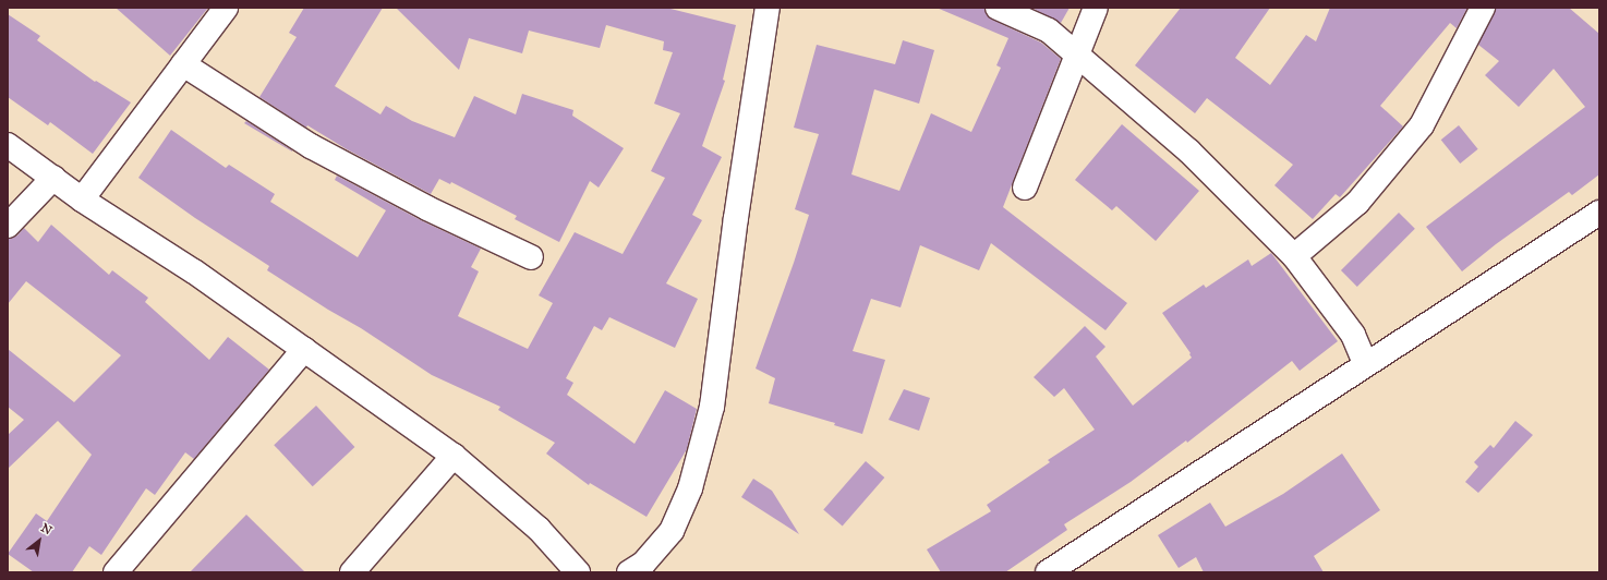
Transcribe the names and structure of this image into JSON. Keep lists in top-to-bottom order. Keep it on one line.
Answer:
{"north":"top right"}
